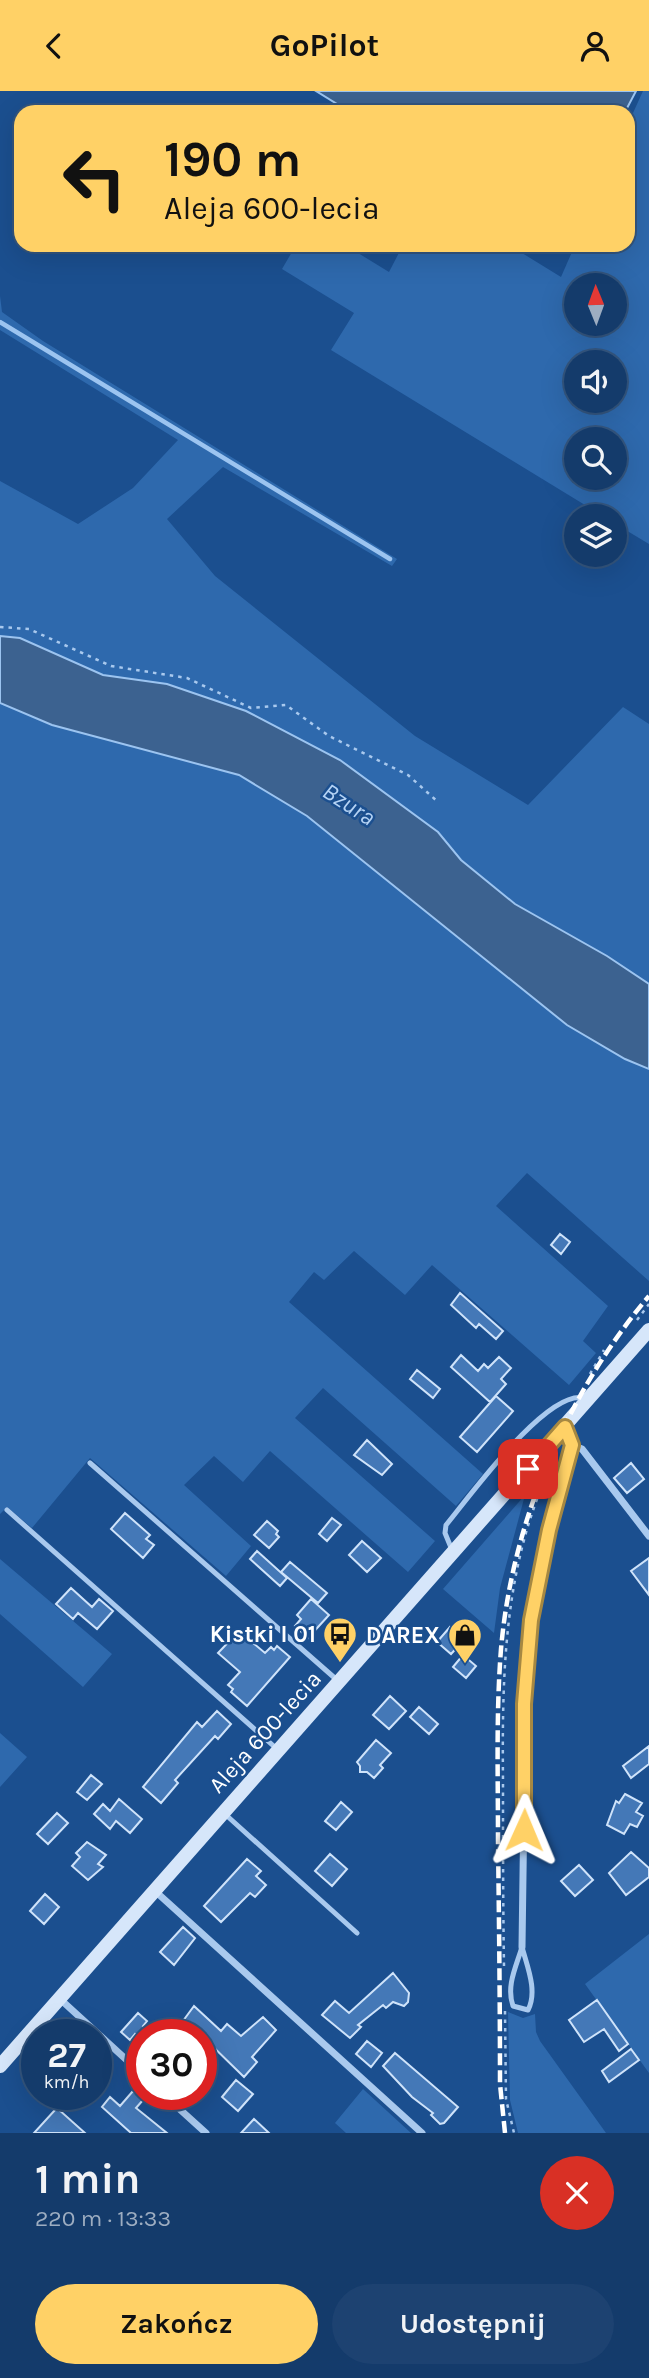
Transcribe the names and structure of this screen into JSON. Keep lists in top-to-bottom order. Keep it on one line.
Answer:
{"streets":{"main road":["Aleja 600-lecia"]},"water":["Bzura"],"places":{"bus stop":["Kistki I 01"],"shop":["DAREX"]},"north":"top","page":{"header":"GoPilot","turn":["190 m","Aleja 600-lecia"],"speed":"27 km/h","limit":"30","heading":["1 min","220 m · 13:33"],"buttons":["Zakończ","Udostępnij"]}}
